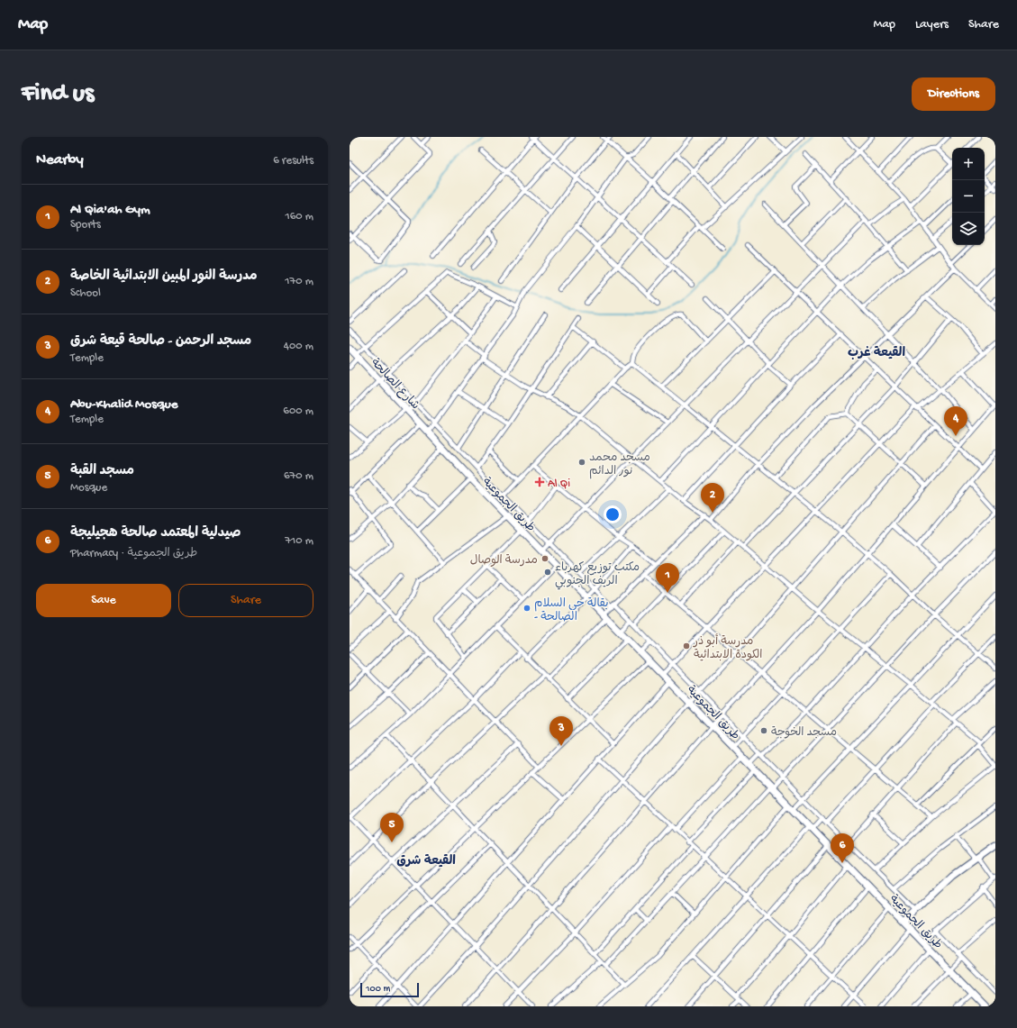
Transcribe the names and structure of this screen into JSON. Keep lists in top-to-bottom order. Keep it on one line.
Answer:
{"streets":{"main road":["شارع الصالحة","طريق الجموعية"]},"crossings":[["شارع الصالحة","طريق الجموعية"]],"districts":["القيعة غرب","القيعة شرق"],"places":{"other":["مسجد محمد نور الدائم","مدرسة الوصال","مكتب توزيع كهرباء الريف الجنوبي","بقالة حي السلام - الصالحة","مدرسة أبو ذر الكودة الابتدائية","مسجد الخوجة"],"health":["Al Qi"]},"scale_bar":"100 m","page":{"header":"Map","nav":["Map","Layers","Share"],"buttons":["Directions",["Save","Share"]],"title":"Find us","heading":["Nearby","6 results"],"map_buttons":["+","−"],"list":[{"mark":"1","name":"Al Qia'ah Gym","note":"Sports","value":"160 m"},{"mark":"2","name":"مدرسة النور المبين الابتدائية الخاصة","note":"School","value":"170 m"},{"mark":"3","name":"مسجد الرحمن - صالحة قيعة شرق","note":"Temple","value":"400 m"},{"mark":"4","name":"Abu-Khalid Mosque","note":"Temple","value":"600 m"},{"mark":"5","name":"مسجد القبة","note":"Mosque","value":"670 m"},{"mark":"6","name":"صيدلية المعتمد صالحة هجيليجة","note":"Pharmacy · طريق الجموعية","value":"710 m"}],"pins":["4","2","1","3","5","6"],"scale":"100 m"}}
